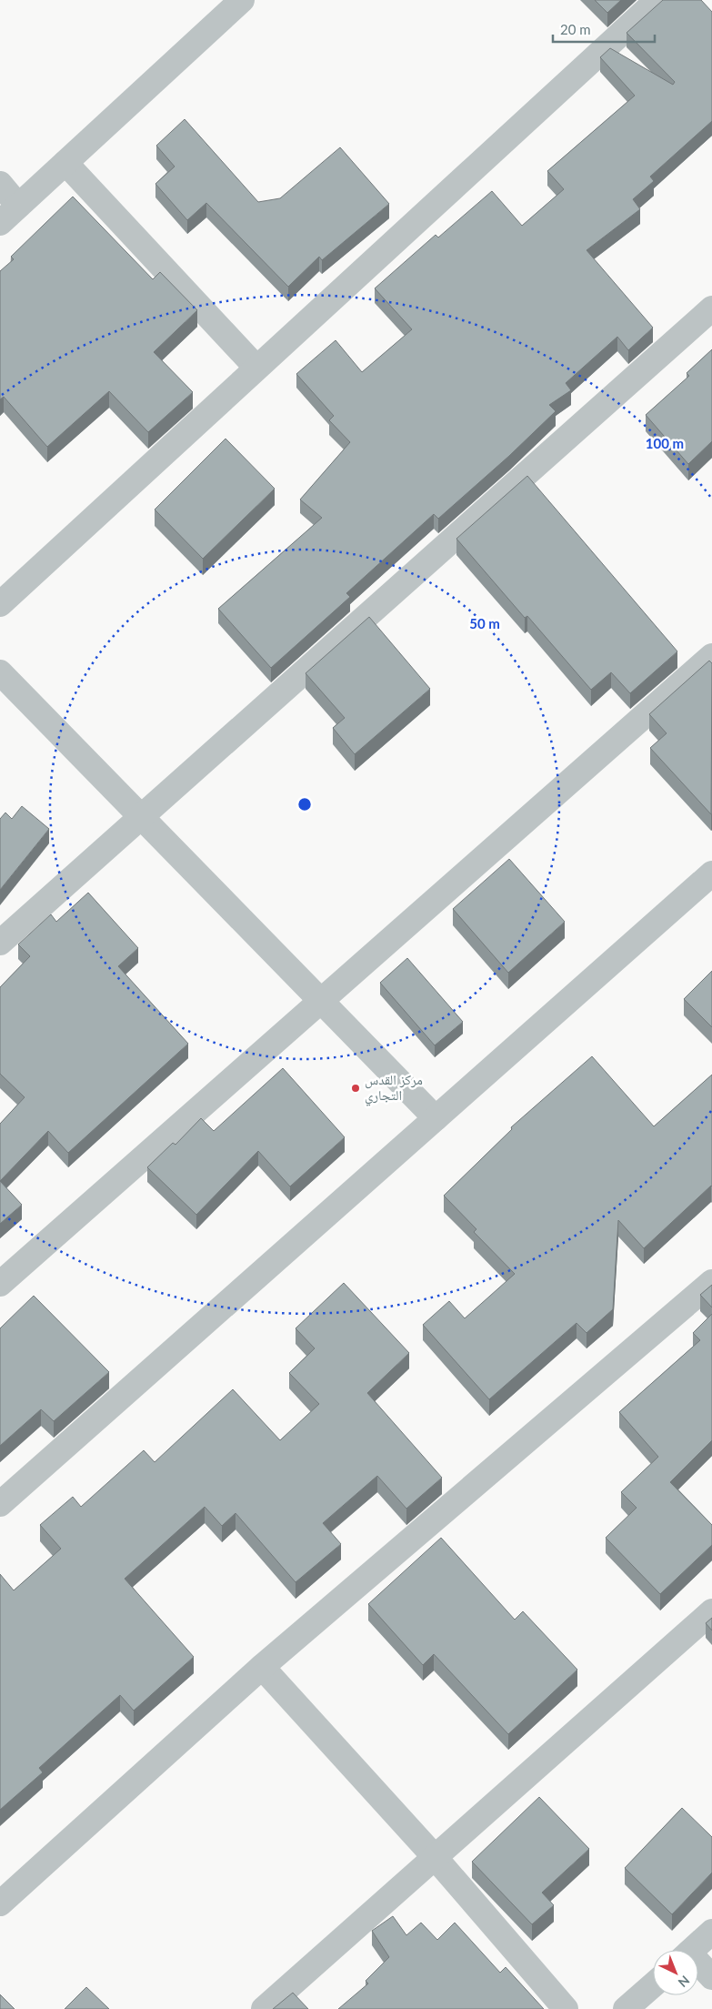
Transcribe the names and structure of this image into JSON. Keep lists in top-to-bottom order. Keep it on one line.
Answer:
{"places":["مركز القدس التجاري"],"scale_bar":"20 m","north":"bottom right","rings":["100 m","50 m"]}
